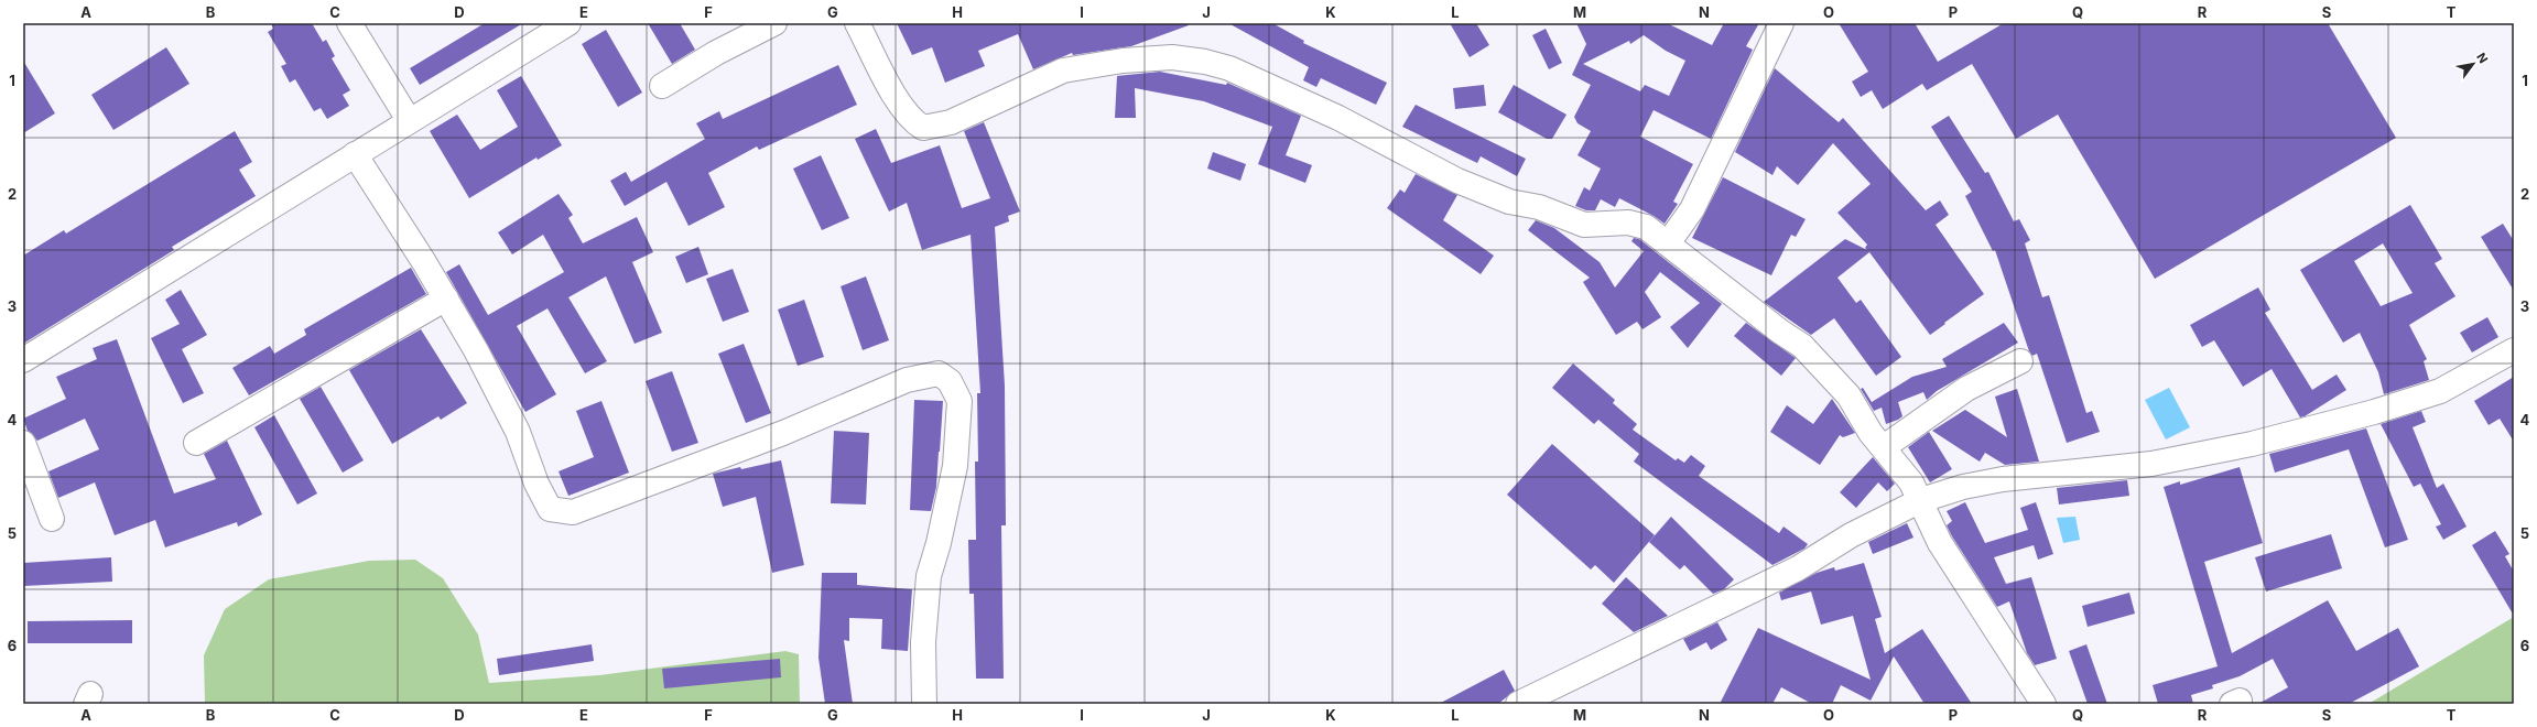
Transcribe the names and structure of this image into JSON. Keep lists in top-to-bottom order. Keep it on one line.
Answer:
{"north":"top right","grid":{"columns":["A","B","C","D","E","F","G","H","I","J","K","L","M","N","O","P","Q","R","S","T"],"rows":["1","2","3","4","5","6"]}}
